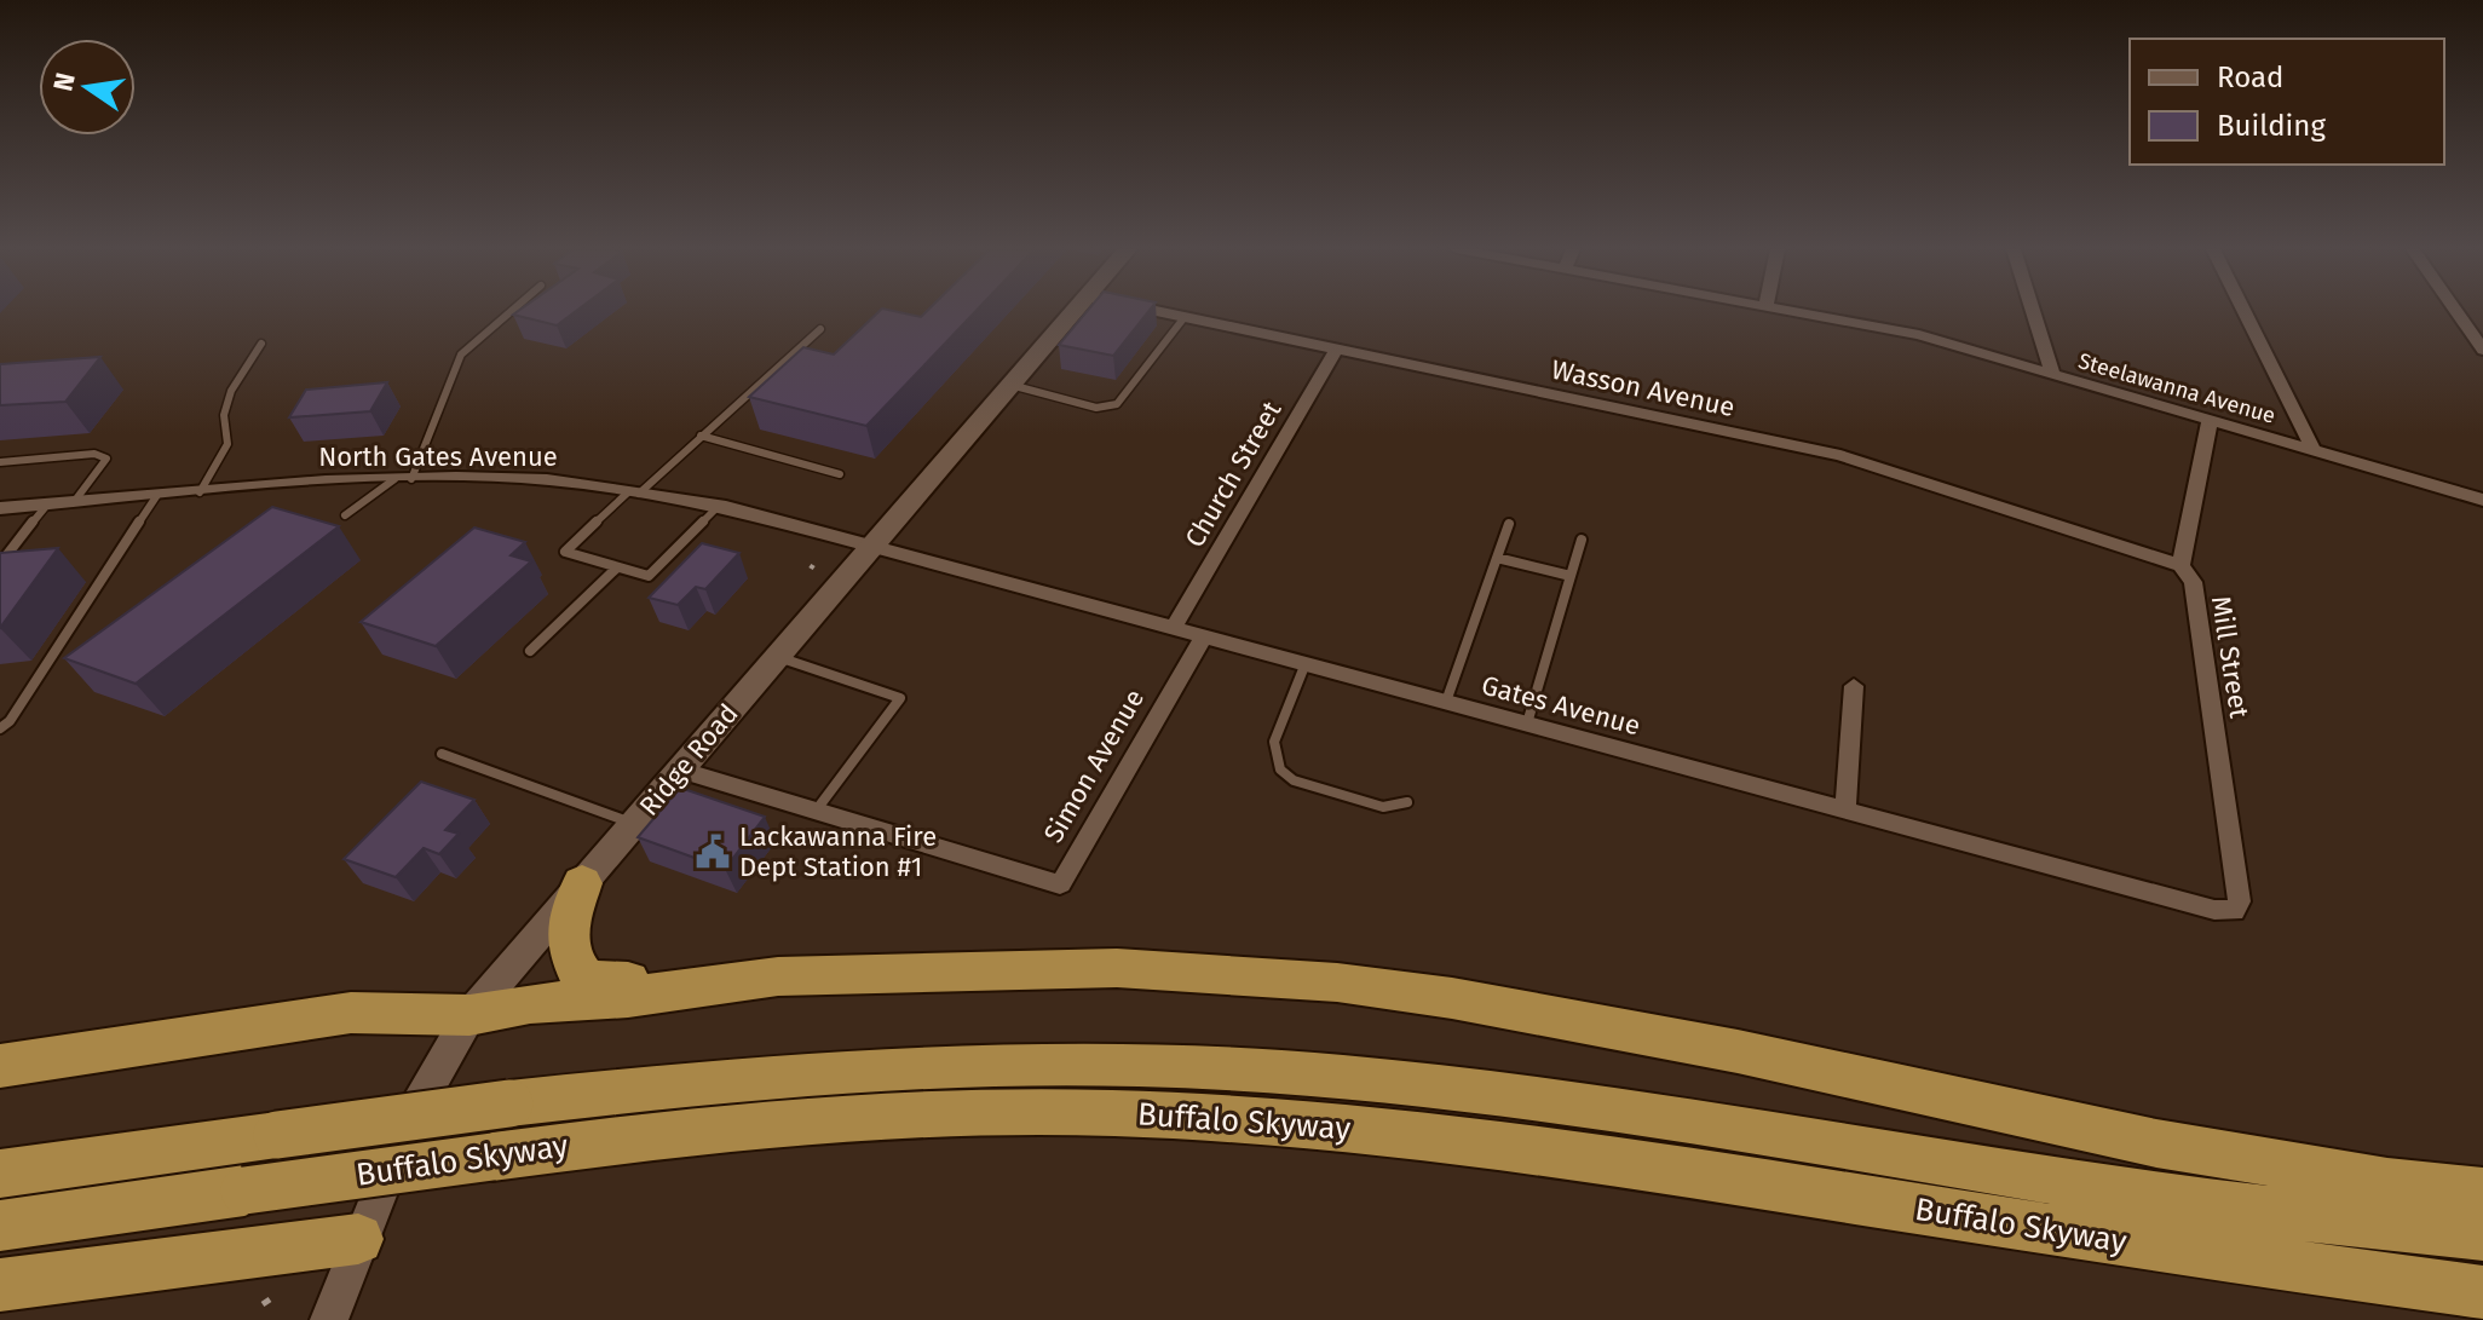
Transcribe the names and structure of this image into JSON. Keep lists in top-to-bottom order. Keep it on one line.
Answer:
{"streets":{"highway":["Buffalo Skyway"],"main road":["Ridge Road"],"street":["Wasson Avenue","Steelawanna Avenue","North Gates Avenue","Church Street","Mill Street","Gates Avenue","Simon Avenue"]},"crossings":[["Wasson Avenue","Church Street"],["Wasson Avenue","Mill Street"],["North Gates Avenue","Gates Avenue"],["North Gates Avenue","Ridge Road"],["Church Street","Gates Avenue"],["Mill Street","Gates Avenue"],["Gates Avenue","Ridge Road"],["Gates Avenue","Simon Avenue"],["Ridge Road","Simon Avenue"]],"places":{"public building":["Lackawanna Fire Dept Station #1"]},"legend":["Road","Building"],"north":"left"}
